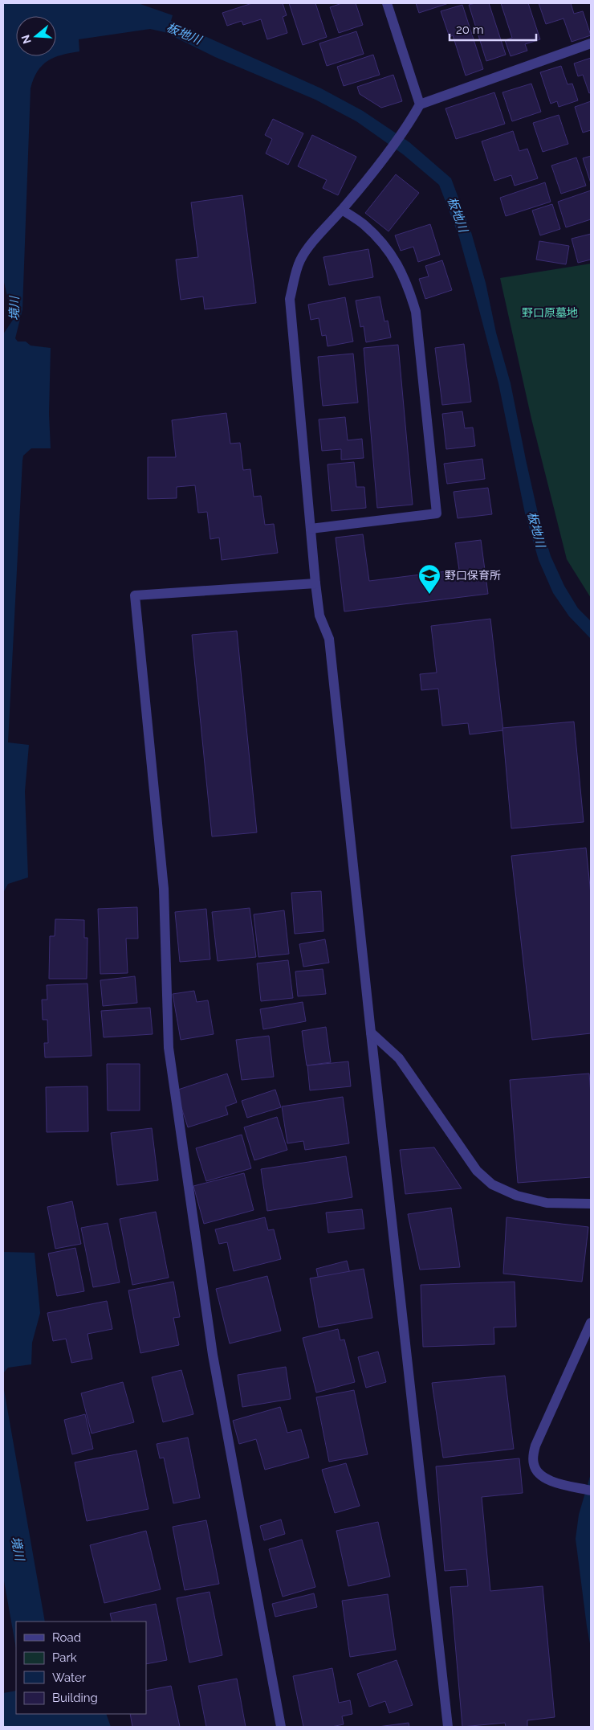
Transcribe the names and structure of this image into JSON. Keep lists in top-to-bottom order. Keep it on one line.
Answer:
{"water":["板地川","境川"],"parks":["野口原墓地"],"places":{"school or university":["野口保育所"]},"legend":["Road","Park","Water","Building"],"scale_bar":"20 m","north":"left"}
